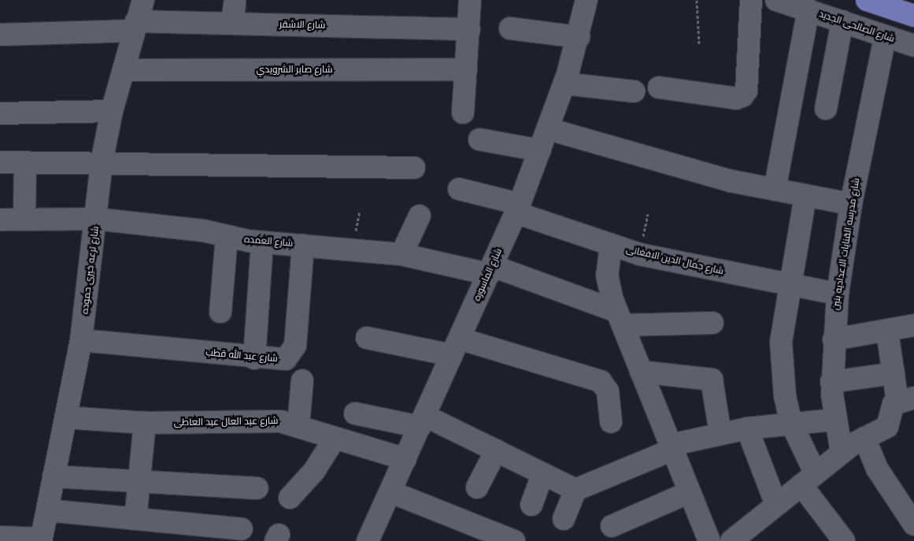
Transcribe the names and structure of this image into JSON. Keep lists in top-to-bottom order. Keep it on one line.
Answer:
{"streets":{"street":["شارع الاشقر","شارع الصالحى الجديد","شارع صابر الشرويدي","شارع العمده","شارع مدرسه القنايات الاعداديه بنين","شارع جمال الدين الافغانى","شارع ترعه خيرى حموده","شارع الماسوره","شارع عبد الله قطب","شارع عبد العال عبد العاطى"]},"crossings":[["شارع الاشقر","شارع ترعه خيرى حموده"],["شارع الصالحى الجديد","شارع مدرسه القنايات الاعداديه بنين"],["شارع صابر الشرويدي","شارع ترعه خيرى حموده"],["شارع العمده","شارع ترعه خيرى حموده"],["شارع العمده","شارع الماسوره"],["شارع العمده","شارع عبد الله قطب"],["شارع مدرسه القنايات الاعداديه بنين","شارع جمال الدين الافغانى"],["شارع جمال الدين الافغانى","شارع الماسوره"],["شارع ترعه خيرى حموده","شارع عبد الله قطب"],["شارع ترعه خيرى حموده","شارع عبد العال عبد العاطى"],["شارع الماسوره","شارع عبد العال عبد العاطى"]]}
